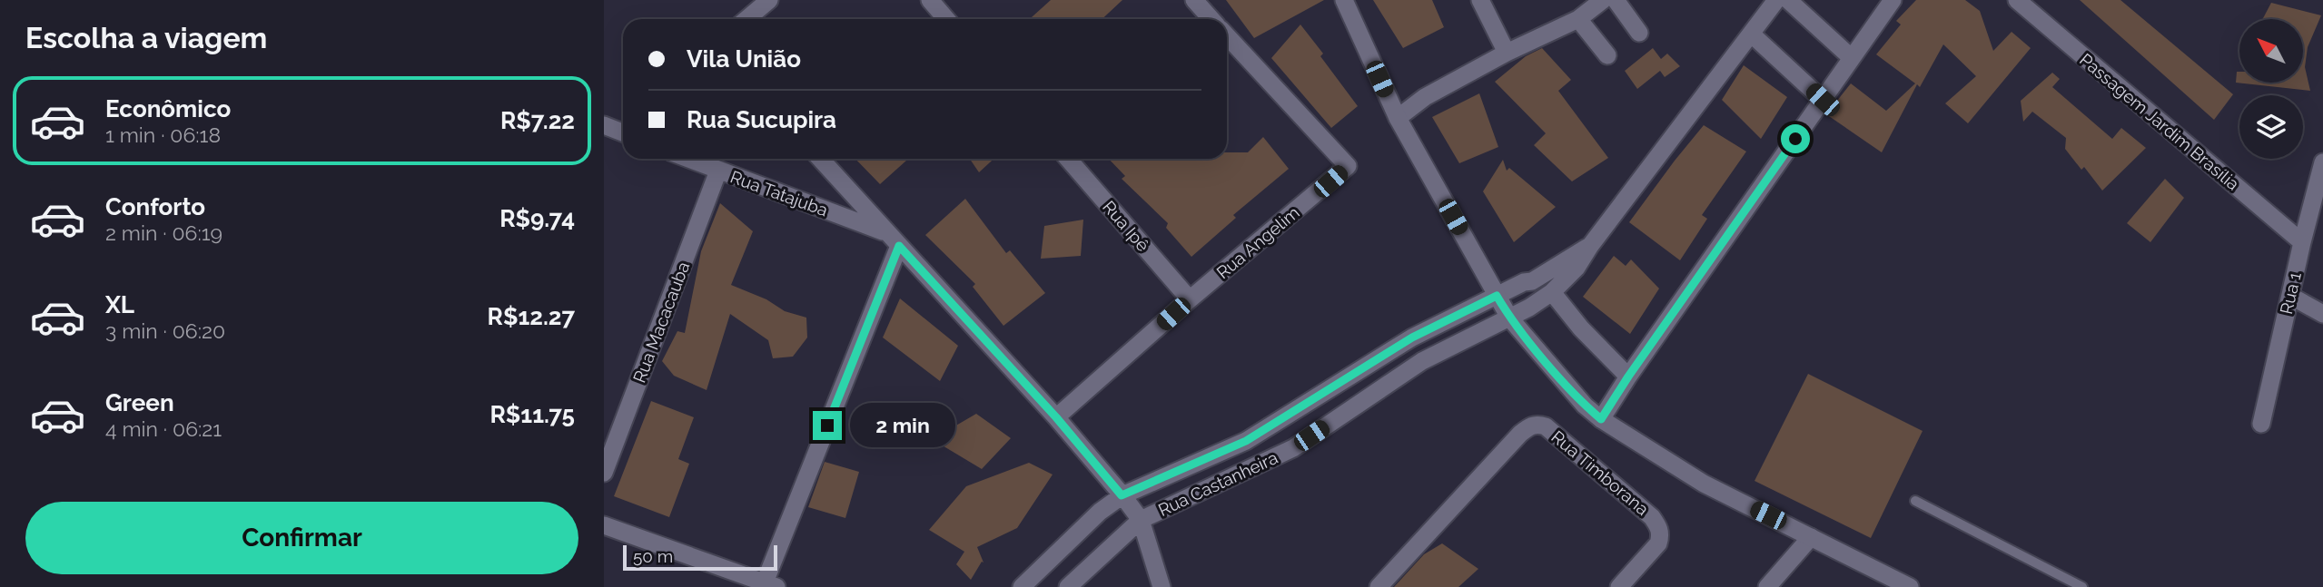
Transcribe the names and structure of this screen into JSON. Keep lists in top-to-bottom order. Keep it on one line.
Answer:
{"streets":{"street":["Passagem Jardim Brasília","Rua Tatajuba","Rua Ipê","Rua Angelim","Rua 1","Rua Macacauba","Rua Timborana","Rua Castanheira"]},"crossings":[["Passagem Jardim Brasília","Rua 1"],["Rua Tatajuba","Rua Macacauba"],["Rua Ipê","Rua Angelim"]],"scale_bar":"50 m","north":"top left","page":{"heading":"Escolha a viagem","banner":["Vila União","Rua Sucupira"],"list":[{"name":"Econômico","note":"1 min · 06:18","value":"R$7.22"},{"name":"Conforto","note":"2 min · 06:19","value":"R$9.74"},{"name":"XL","note":"3 min · 06:20","value":"R$12.27"},{"name":"Green","note":"4 min · 06:21","value":"R$11.75"}],"bubble":"2 min","buttons":"Confirmar","scale":"50 m"}}
